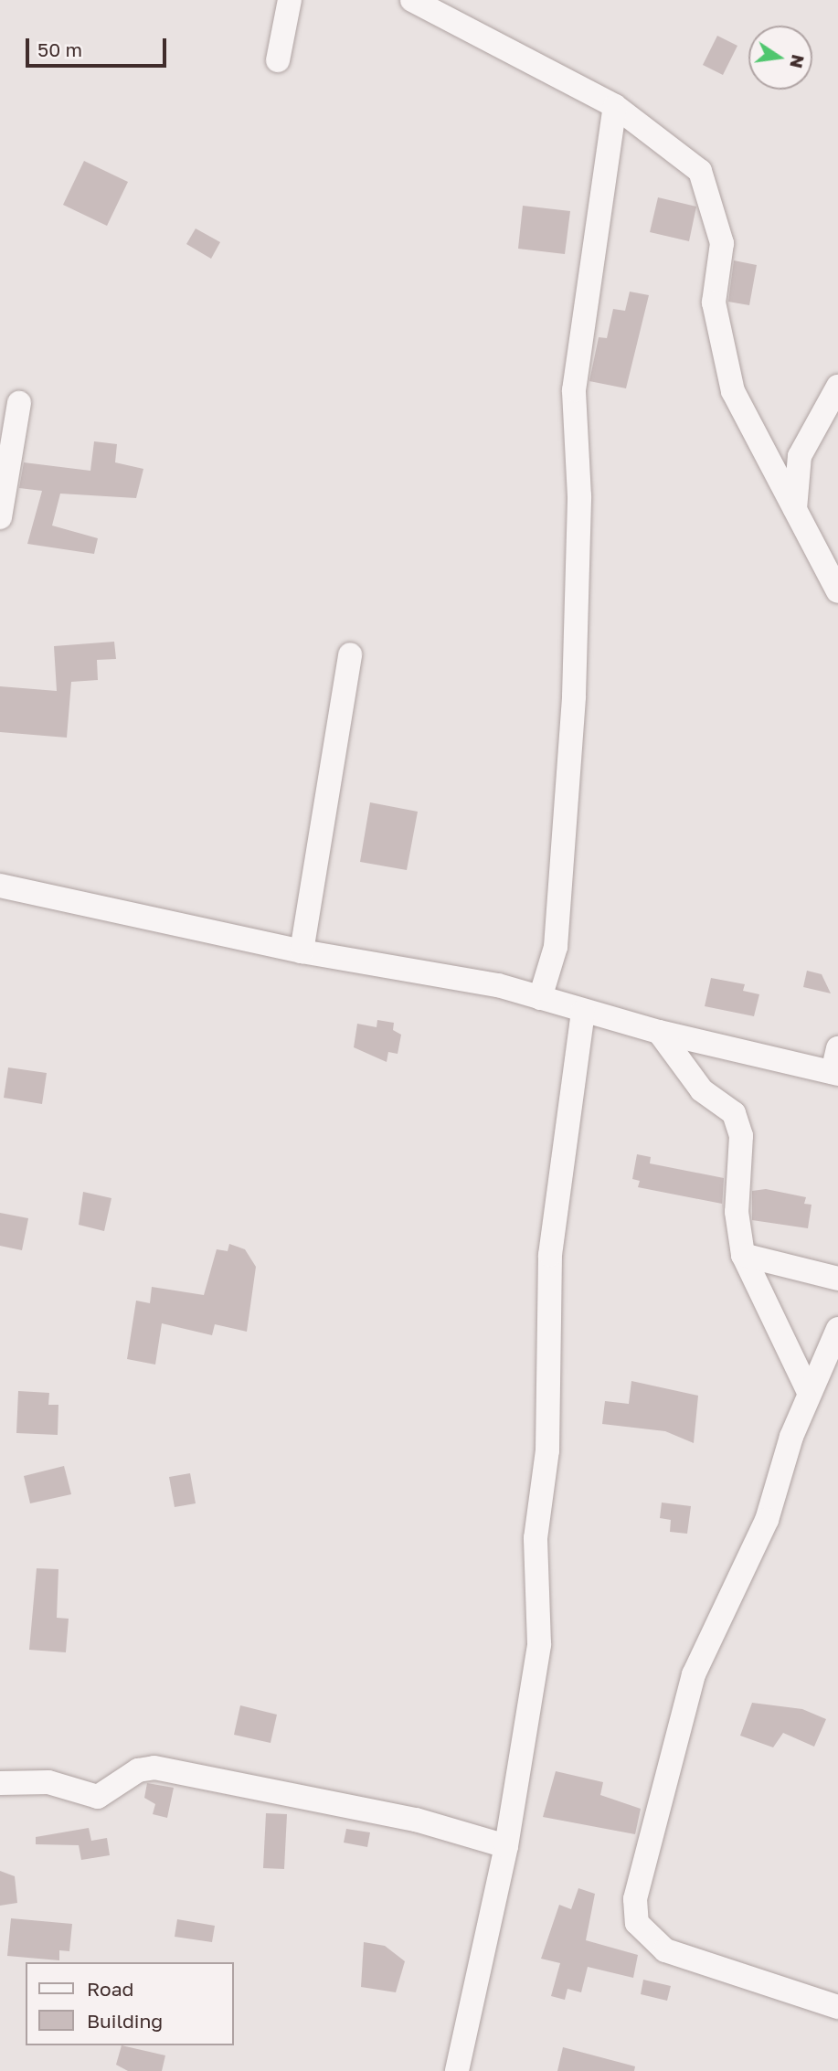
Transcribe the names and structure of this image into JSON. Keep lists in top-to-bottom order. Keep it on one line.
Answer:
{"legend":["Road","Building"],"scale_bar":"50 m","north":"right"}
